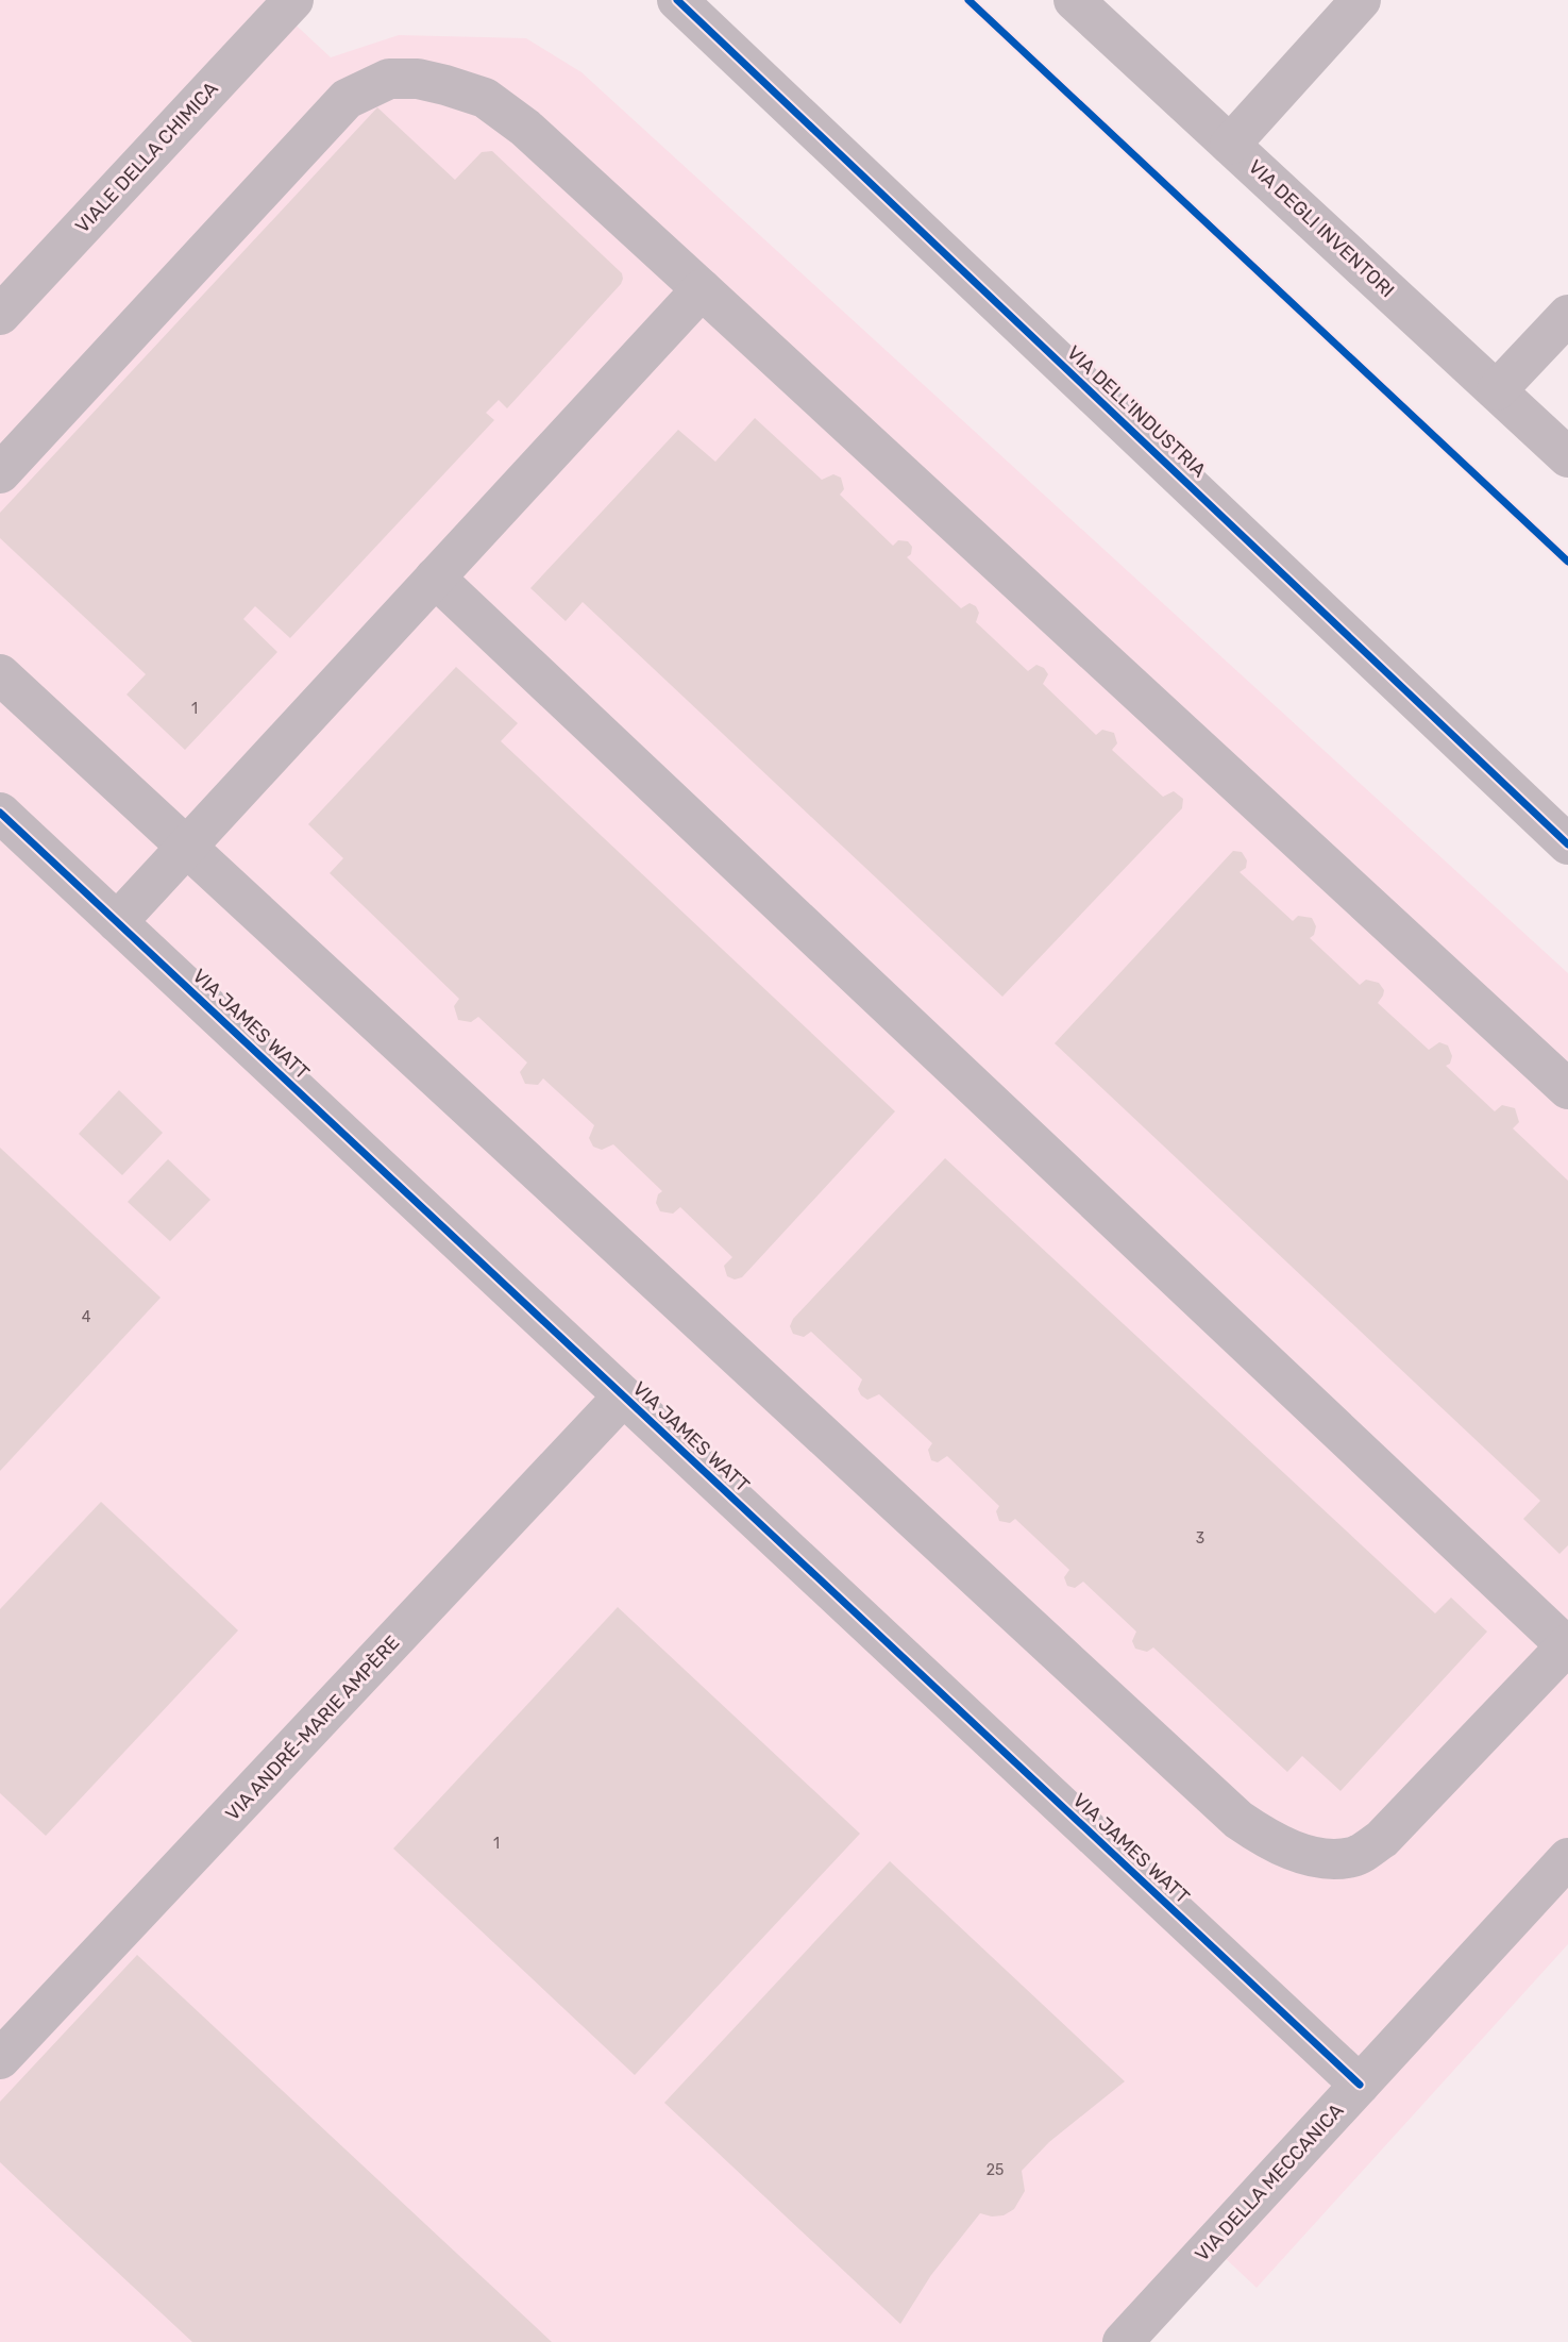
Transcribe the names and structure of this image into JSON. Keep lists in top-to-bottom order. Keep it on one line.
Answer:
{"streets":{"street":["VIALE DELLA CHIMICA","VIA DEGLI INVENTORI","VIA DELL'INDUSTRIA","VIA JAMES WATT","VIA ANDRÉ-MARIE AMPÈRE","VIA DELLA MECCANICA"]},"crossings":[["VIA JAMES WATT","VIA ANDRÉ-MARIE AMPÈRE"],["VIA JAMES WATT","VIA DELLA MECCANICA"]],"house_numbers":["1","4","3","1","25"]}
